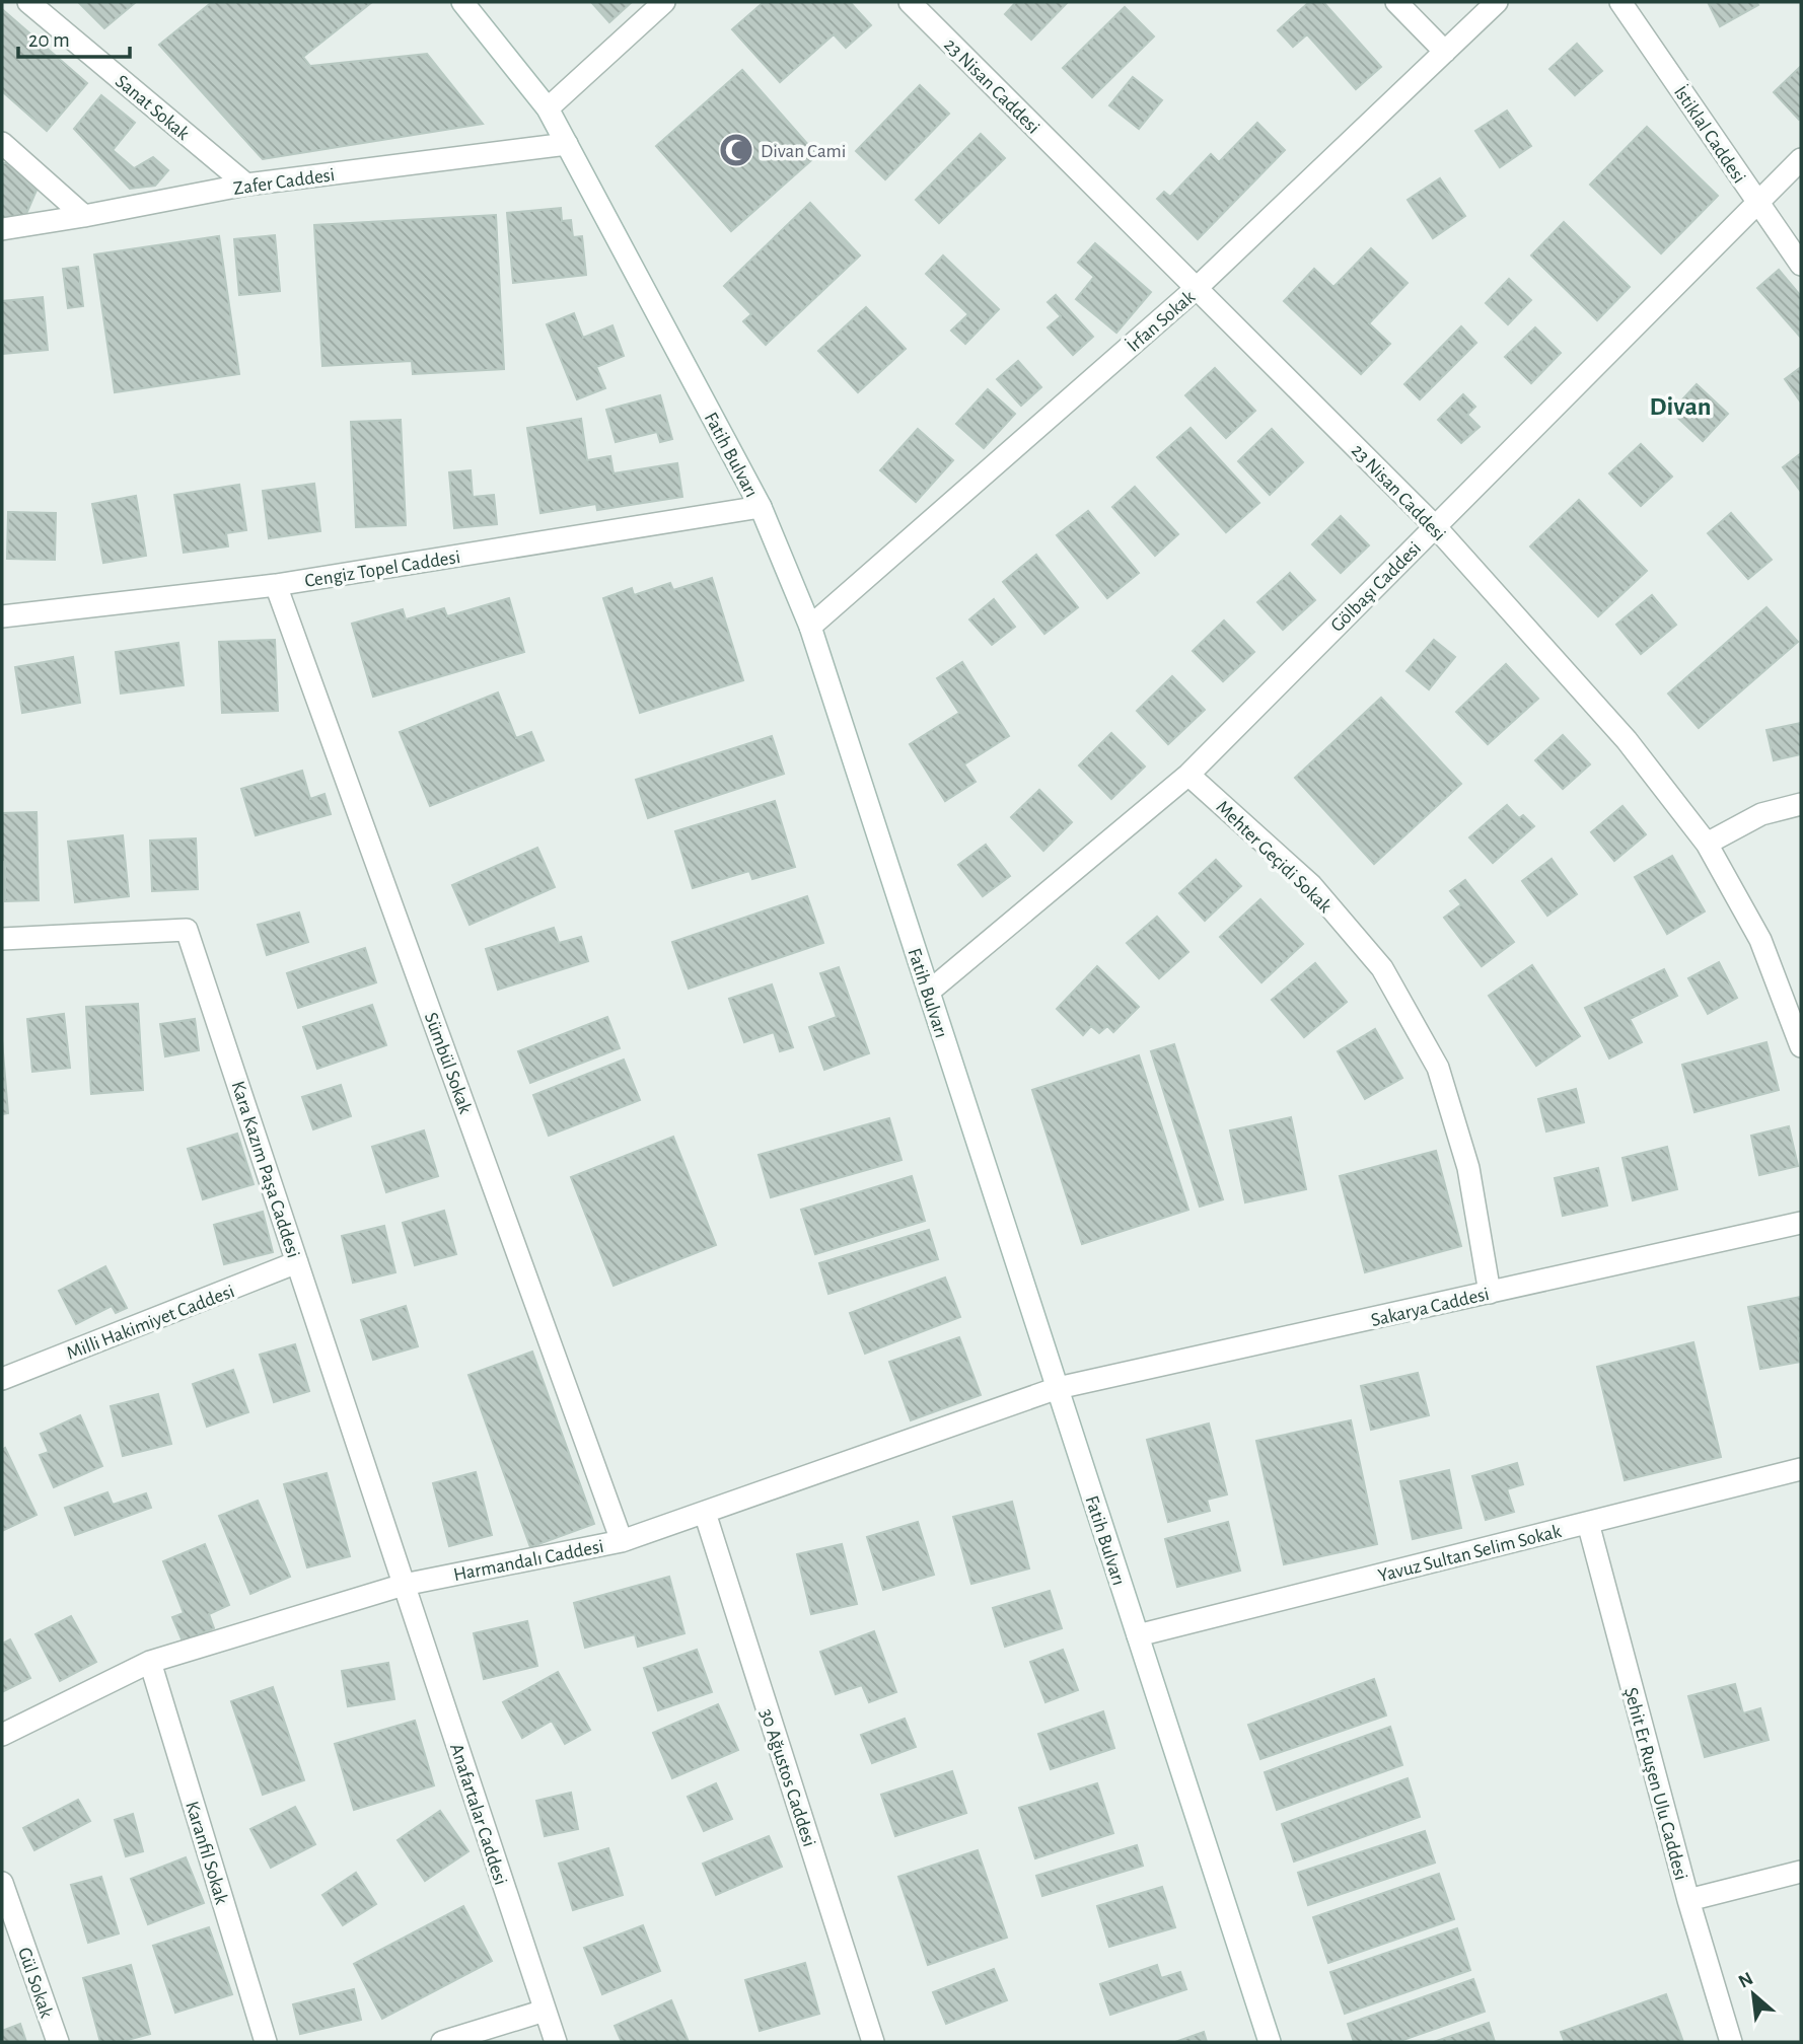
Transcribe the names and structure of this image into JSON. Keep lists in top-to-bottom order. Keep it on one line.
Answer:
{"streets":{"street":["23 Nisan Caddesi","Sanat Sokak","İstiklal Caddesi","Zafer Caddesi","İrfan Sokak","Fatih Bulvarı","Cengiz Topel Caddesi","Gölbaşı Caddesi","Mehter Geçidi Sokak","Sümbül Sokak","Kara Kazım Paşa Caddesi","Sakarya Caddesi","Milli Hakimiyet Caddesi","Yavuz Sultan Selim Sokak","Harmandalı Caddesi","30 Ağustos Caddesi","Şehit Er Ruşen Ulu Caddesi","Anafartalar Caddesi","Karanfil Sokak","Gül Sokak"]},"crossings":[["23 Nisan Caddesi","İrfan Sokak"],["23 Nisan Caddesi","Gölbaşı Caddesi"],["Sanat Sokak","Zafer Caddesi"],["İstiklal Caddesi","Gölbaşı Caddesi"],["Zafer Caddesi","Fatih Bulvarı"],["İrfan Sokak","Fatih Bulvarı"],["Fatih Bulvarı","Cengiz Topel Caddesi"],["Fatih Bulvarı","Gölbaşı Caddesi"],["Fatih Bulvarı","Sakarya Caddesi"],["Fatih Bulvarı","Yavuz Sultan Selim Sokak"],["Fatih Bulvarı","Harmandalı Caddesi"],["Cengiz Topel Caddesi","Sümbül Sokak"],["Gölbaşı Caddesi","Mehter Geçidi Sokak"],["Mehter Geçidi Sokak","Sakarya Caddesi"],["Sümbül Sokak","Harmandalı Caddesi"],["Kara Kazım Paşa Caddesi","Milli Hakimiyet Caddesi"],["Kara Kazım Paşa Caddesi","Harmandalı Caddesi"],["Kara Kazım Paşa Caddesi","Anafartalar Caddesi"],["Sakarya Caddesi","Harmandalı Caddesi"],["Yavuz Sultan Selim Sokak","Şehit Er Ruşen Ulu Caddesi"],["Harmandalı Caddesi","30 Ağustos Caddesi"],["Harmandalı Caddesi","Anafartalar Caddesi"],["Harmandalı Caddesi","Karanfil Sokak"]],"districts":["Divan"],"places":{"mosque":["Divan Cami"]},"scale_bar":"20 m","north":"top left"}
